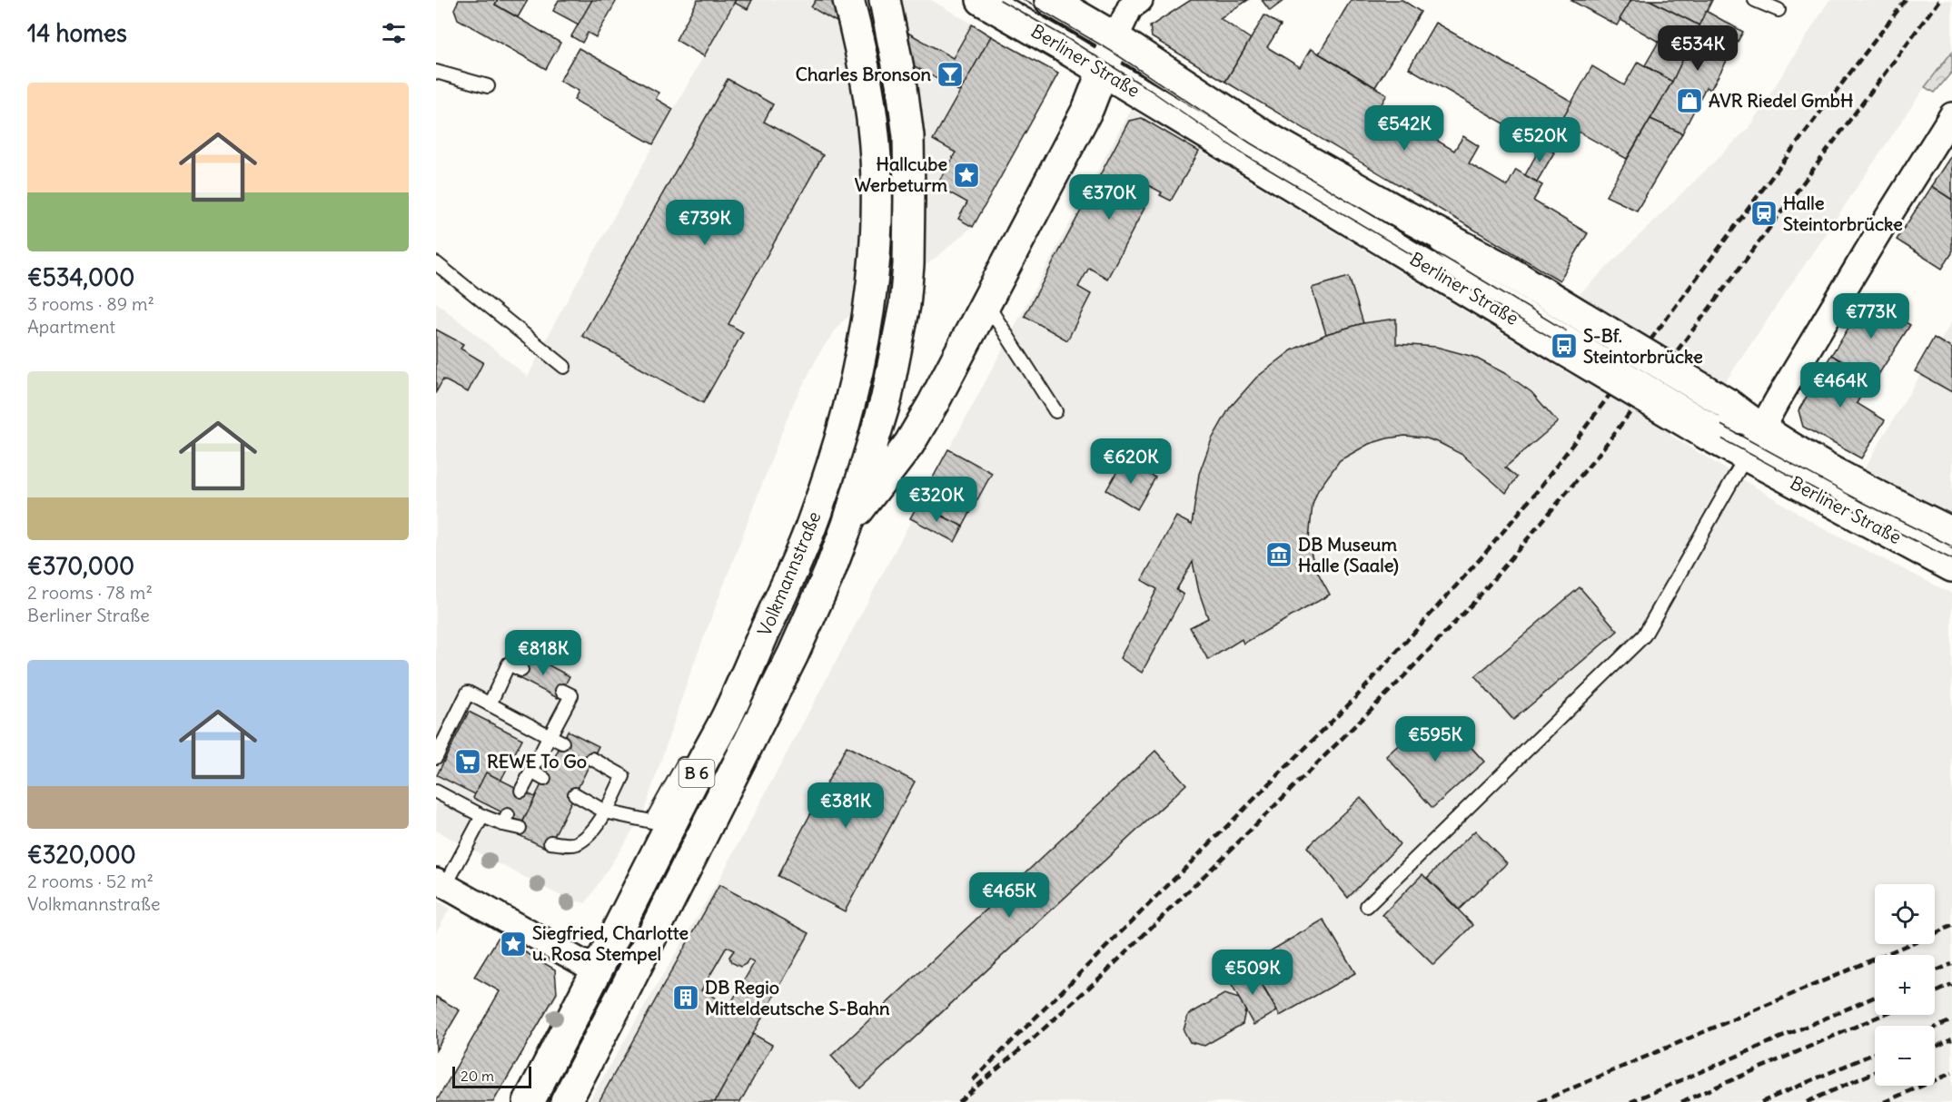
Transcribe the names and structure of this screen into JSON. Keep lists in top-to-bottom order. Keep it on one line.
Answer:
{"streets":{"main road":["Berliner Straße","Volkmannstraße","B 6"]},"places":{"bar":["Charles Bronson"],"shop":["AVR Riedel GmbH"],"place":["Hallcube Werbeturm","Siegfried, Charlotte u. Rosa Stempel"],"station":["Halle Steintorbrücke"],"bus stop":["S-Bf. Steintorbrücke"],"museum":["DB Museum Halle (Saale)"],"supermarket":["REWE To Go"],"building":["DB Regio Mitteldeutsche S-Bahn"]},"scale_bar":"20 m","page":{"heading":"14 homes","price":["€534K","€542K","€520K","€370K","€739K","€773K","€464K","€620K","€320K","€818K","€595K","€381K","€465K","€509K"],"list":[{"name":"€534,000","note":"3 rooms · 89 m² · Apartment"},{"name":"€370,000","note":"2 rooms · 78 m² · Berliner Straße"},{"name":"€320,000","note":"2 rooms · 52 m² · Volkmannstraße"}],"map_buttons":["+","−"],"scale":"20 m"}}
